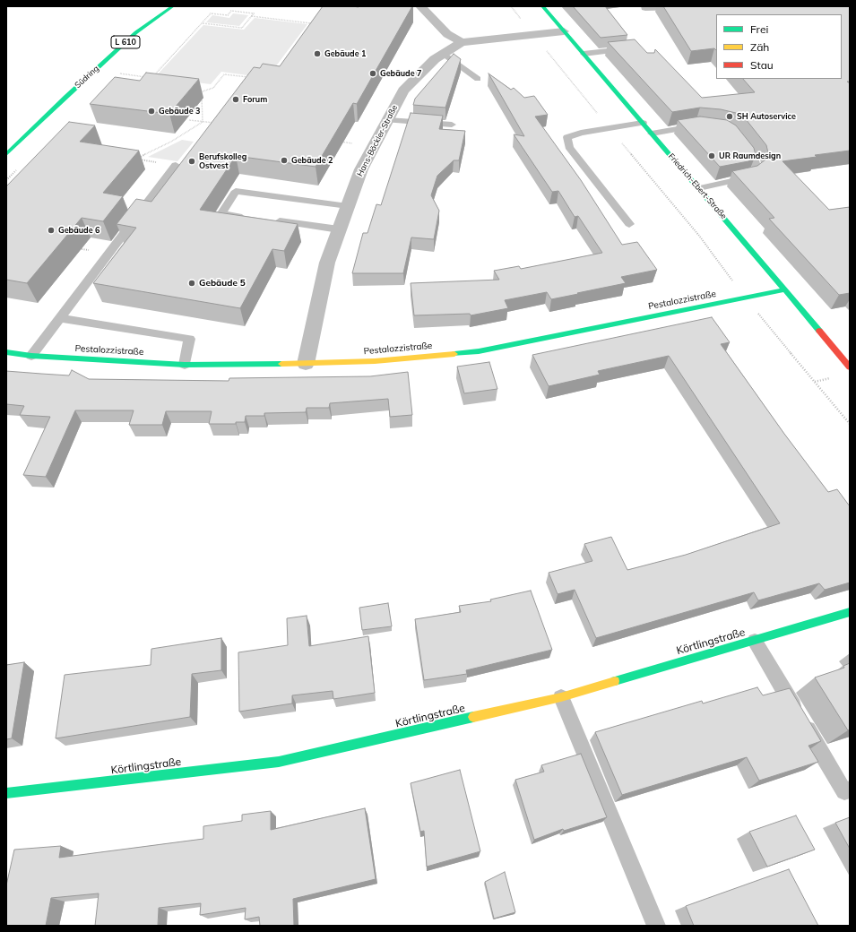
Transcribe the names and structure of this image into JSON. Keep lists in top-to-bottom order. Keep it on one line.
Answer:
{"streets":{"street":["L 610","Südring","Hans-Böckler-Straße","Friedrich-Ebert-Straße","Pestalozzistraße","Körtlingstraße"]},"crossings":[["Hans-Böckler-Straße","Friedrich-Ebert-Straße"],["Hans-Böckler-Straße","Pestalozzistraße"],["Friedrich-Ebert-Straße","Pestalozzistraße"]],"places":["Gebäude 1","Gebäude 7","Forum","Gebäude 3","SH Autoservice","UR Raumdesign","Gebäude 2","Berufskolleg Ostvest","Gebäude 6","Gebäude 5"],"legend":["Frei","Zäh","Stau"]}
